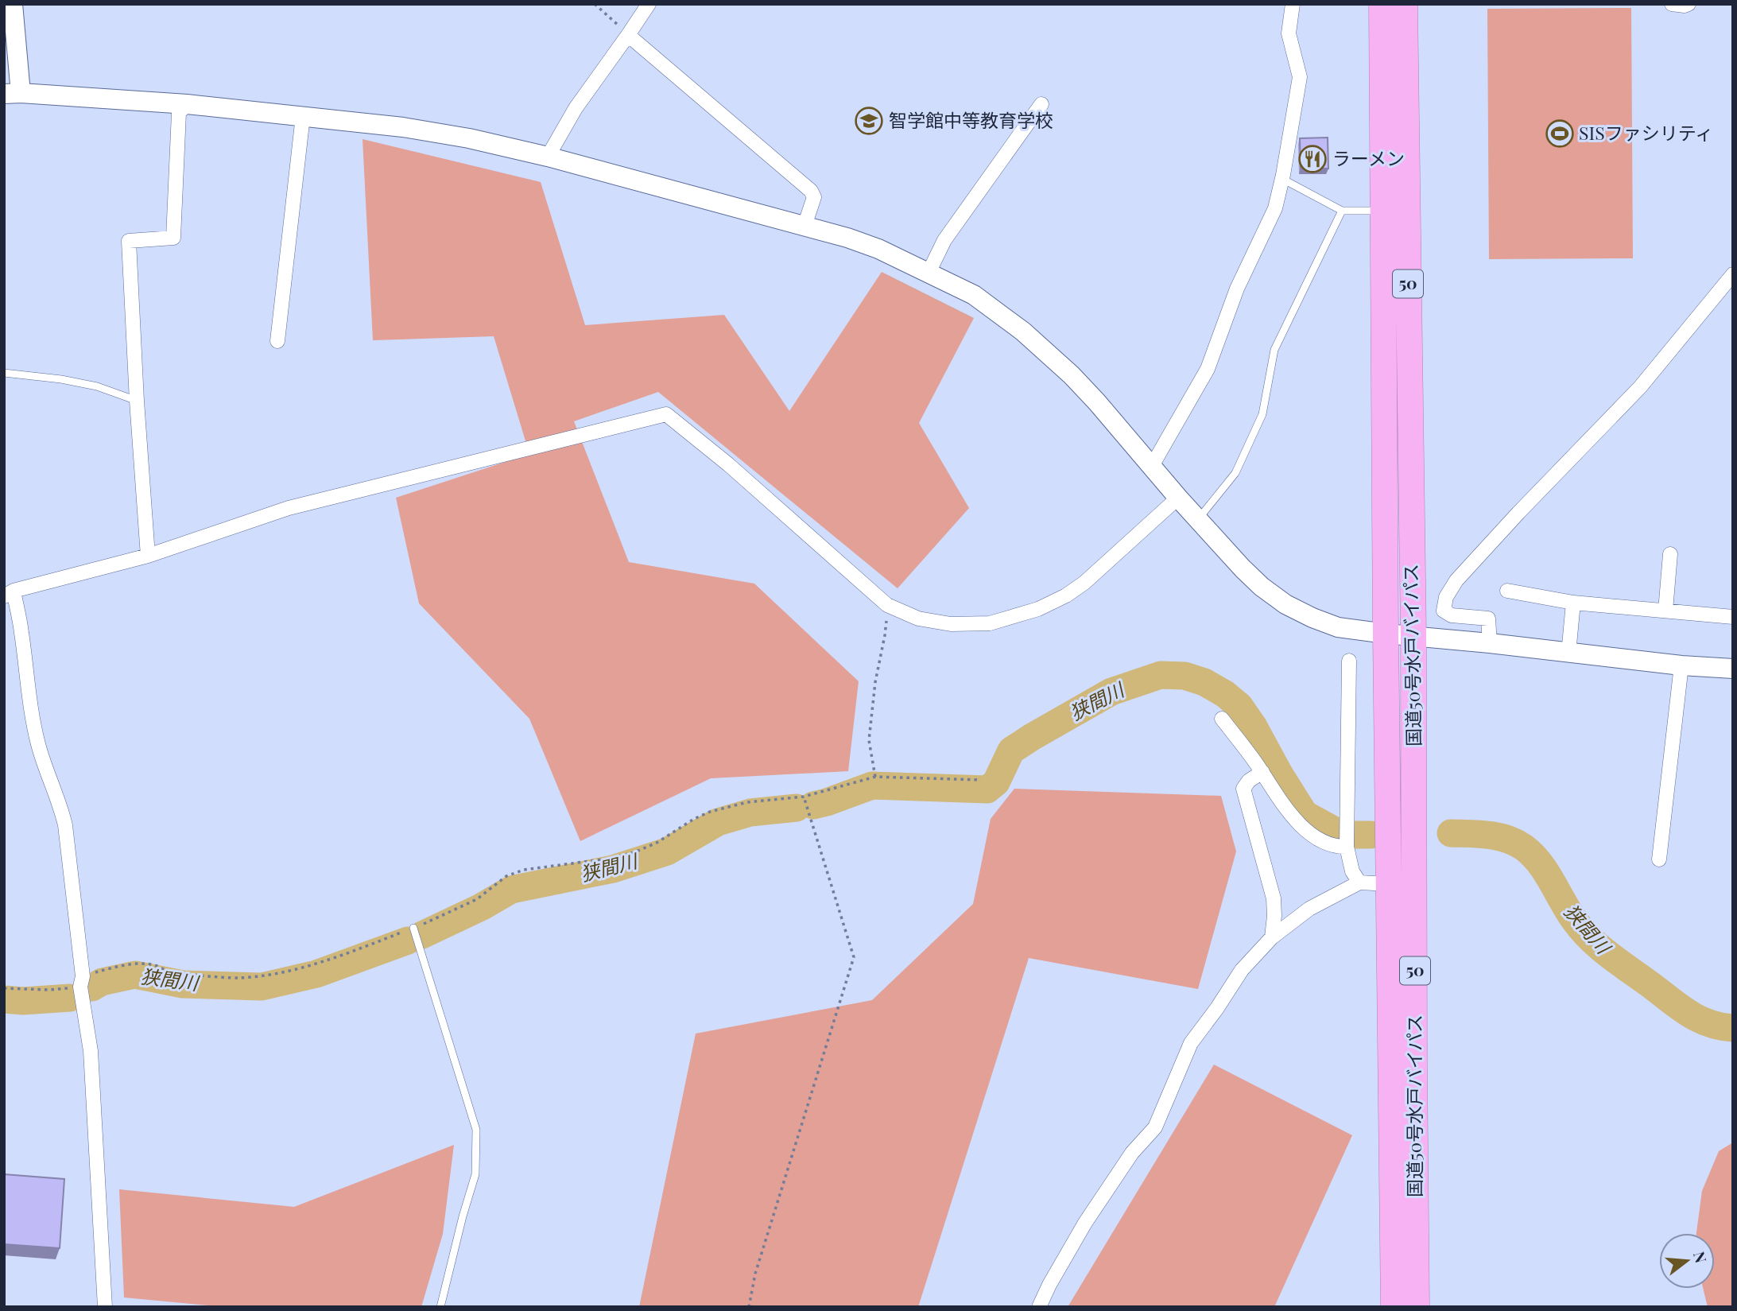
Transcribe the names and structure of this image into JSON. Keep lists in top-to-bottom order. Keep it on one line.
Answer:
{"streets":{"highway":["50","国道50号水戸バイパス"]},"water":["狭間川"],"places":{"school or university":["智学館中等教育学校"],"sports":["SISファシリティ"],"restaurant":["ラーメン"]},"north":"right"}
